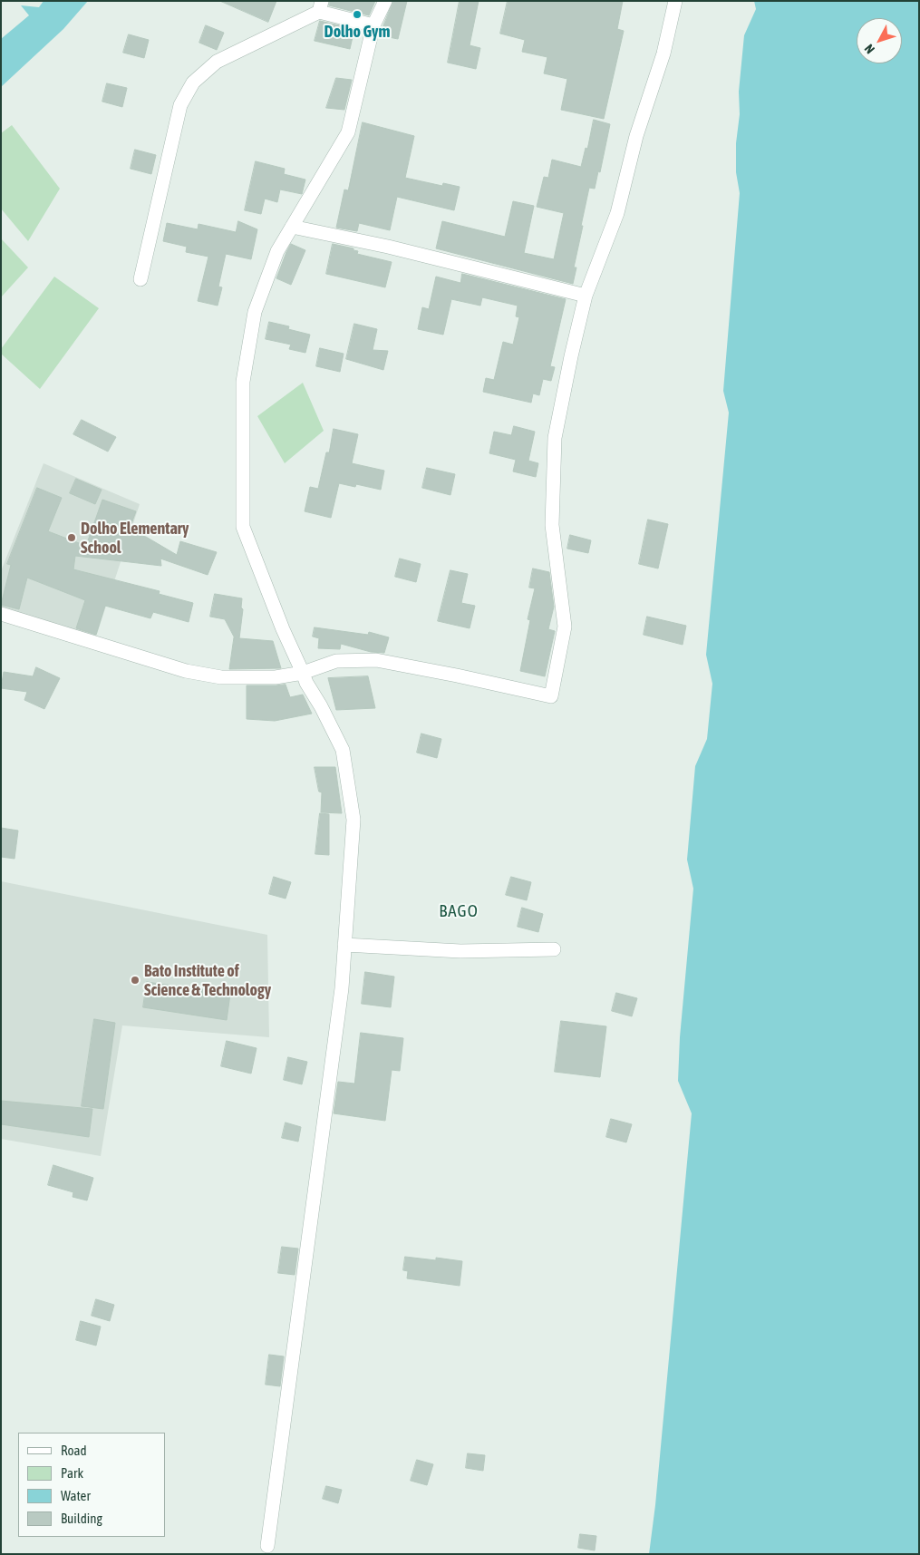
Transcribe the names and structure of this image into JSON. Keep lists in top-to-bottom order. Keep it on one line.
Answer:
{"districts":["BAGO"],"places":["Dolho Gym","Dolho Elementary School","Bato Institute of Science & Technology"],"legend":["Road","Park","Water","Building"],"north":"bottom left"}
